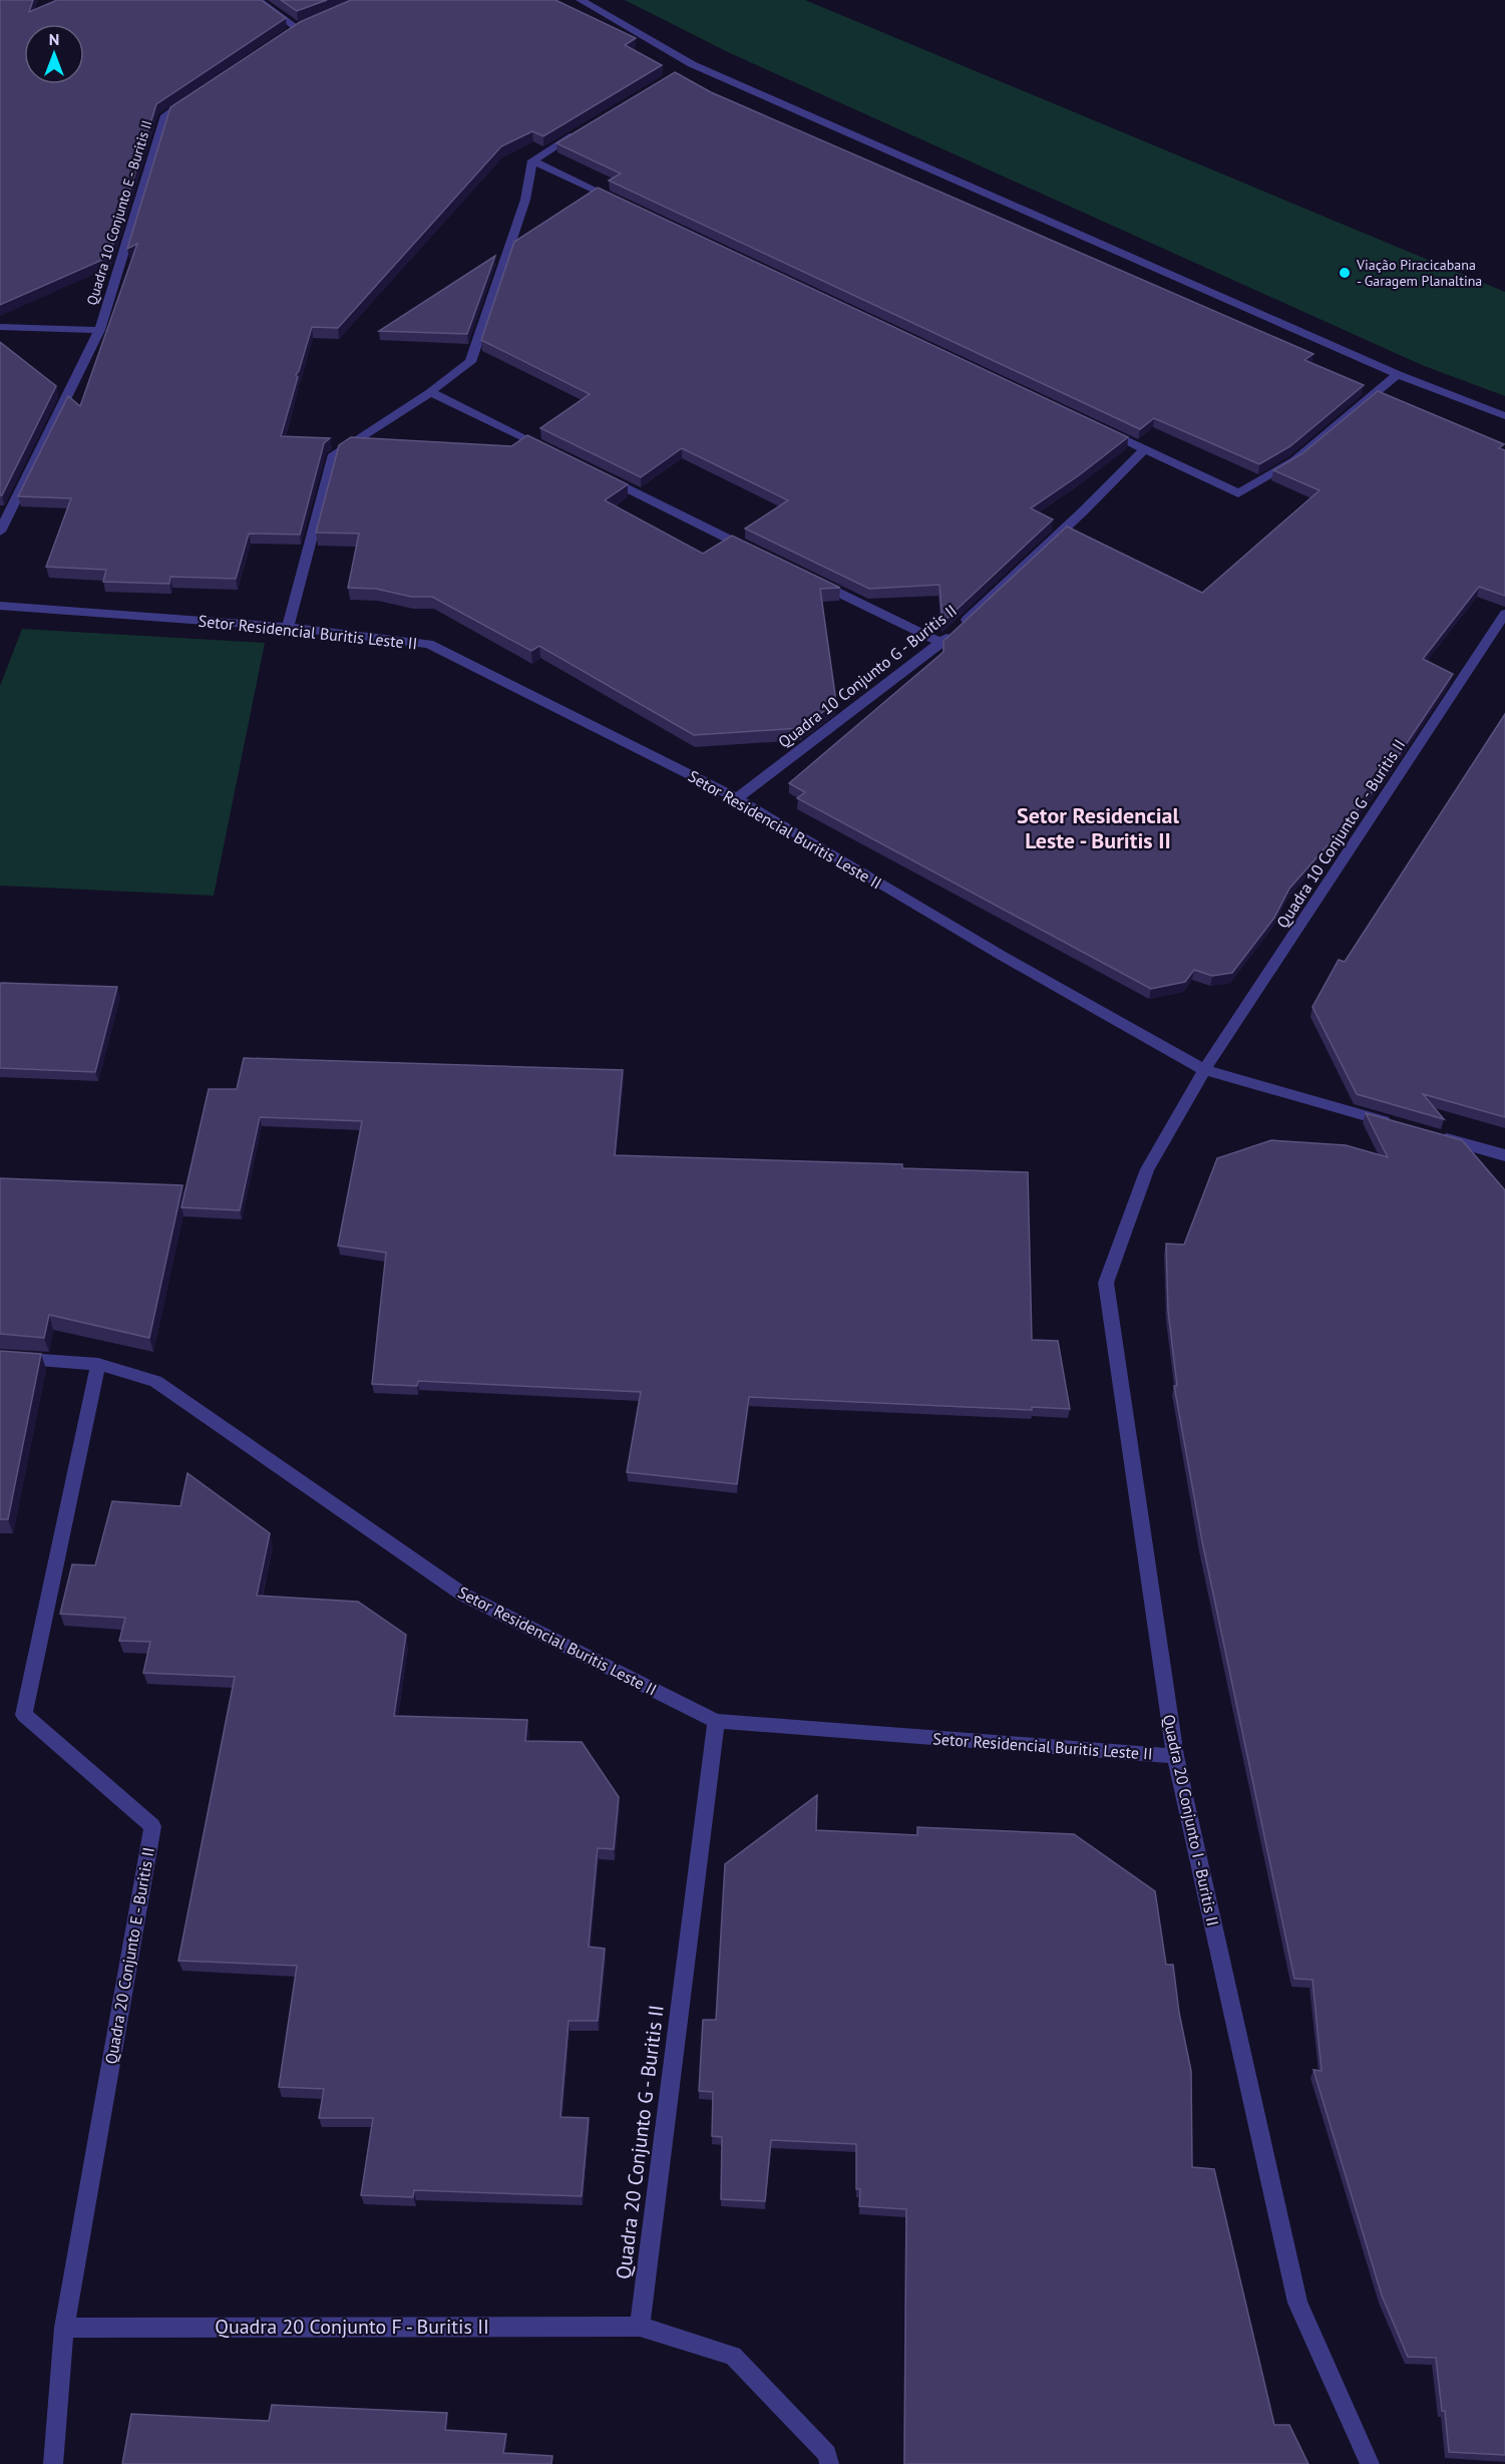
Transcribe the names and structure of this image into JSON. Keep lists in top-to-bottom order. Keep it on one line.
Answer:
{"streets":{"street":["Quadra 10 Conjunto E - Buritis II","Setor Residencial Buritis Leste II","Quadra 10 Conjunto G - Buritis II","Quadra 20 Conjunto I - Buritis II","Quadra 20 Conjunto E - Buritis II","Quadra 20 Conjunto G - Buritis II","Quadra 20 Conjunto F - Buritis II"]},"crossings":[["Setor Residencial Buritis Leste II","Quadra 10 Conjunto G - Buritis II"],["Setor Residencial Buritis Leste II","Quadra 20 Conjunto I - Buritis II"],["Setor Residencial Buritis Leste II","Quadra 20 Conjunto E - Buritis II"],["Setor Residencial Buritis Leste II","Quadra 20 Conjunto G - Buritis II"],["Quadra 10 Conjunto G - Buritis II","Quadra 20 Conjunto I - Buritis II"],["Quadra 20 Conjunto E - Buritis II","Quadra 20 Conjunto F - Buritis II"],["Quadra 20 Conjunto G - Buritis II","Quadra 20 Conjunto F - Buritis II"]],"districts":["Setor Residencial Leste - Buritis II"],"places":["Viação Piracicabana - Garagem Planaltina"],"north":"top"}
